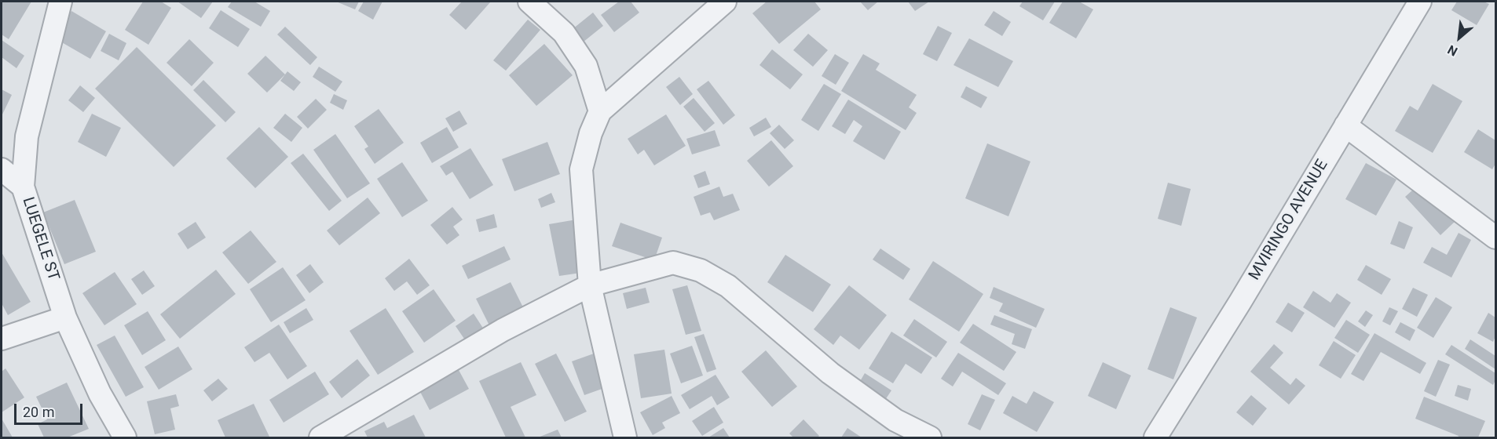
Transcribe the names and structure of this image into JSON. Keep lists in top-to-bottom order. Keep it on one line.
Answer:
{"streets":{"street":["MVIRINGO AVENUE","LUEGELE ST"]},"scale_bar":"20 m","north":"bottom left"}
